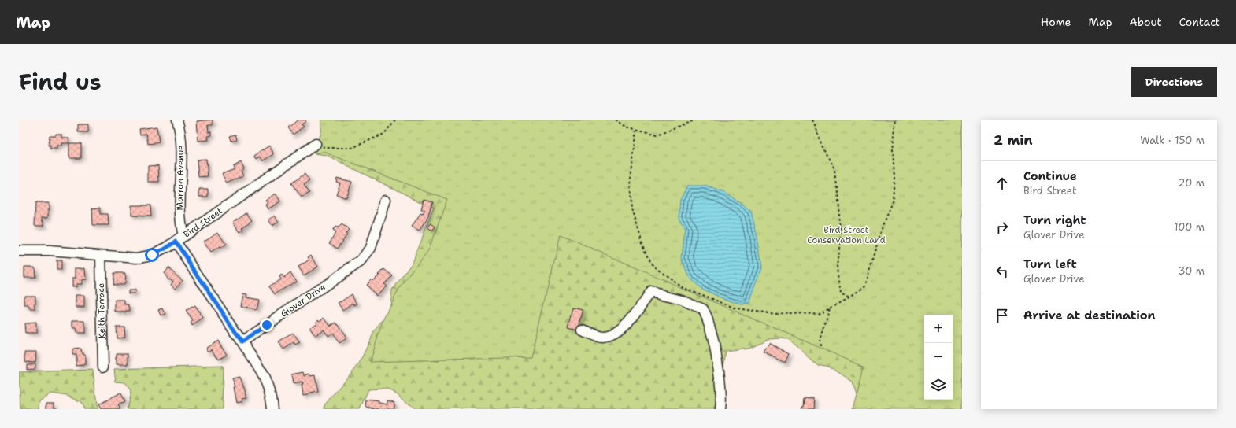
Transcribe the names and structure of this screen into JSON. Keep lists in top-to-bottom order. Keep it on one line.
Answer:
{"streets":{"street":["Marron Avenue","Bird Street","Glover Drive","Keith Terrace"]},"crossings":[["Marron Avenue","Bird Street"],["Bird Street","Keith Terrace"]],"parks":["Bird Street Conservation Land"],"page":{"header":"Map","nav":["Home","Map","About","Contact"],"title":"Find us","buttons":"Directions","heading":["2 min","Walk · 150 m"],"list":[["Continue","Bird Street","20 m"],["Turn right","Glover Drive","100 m"],["Turn left","Glover Drive","30 m"],"Arrive at destination"],"map_buttons":["+","−"]}}
